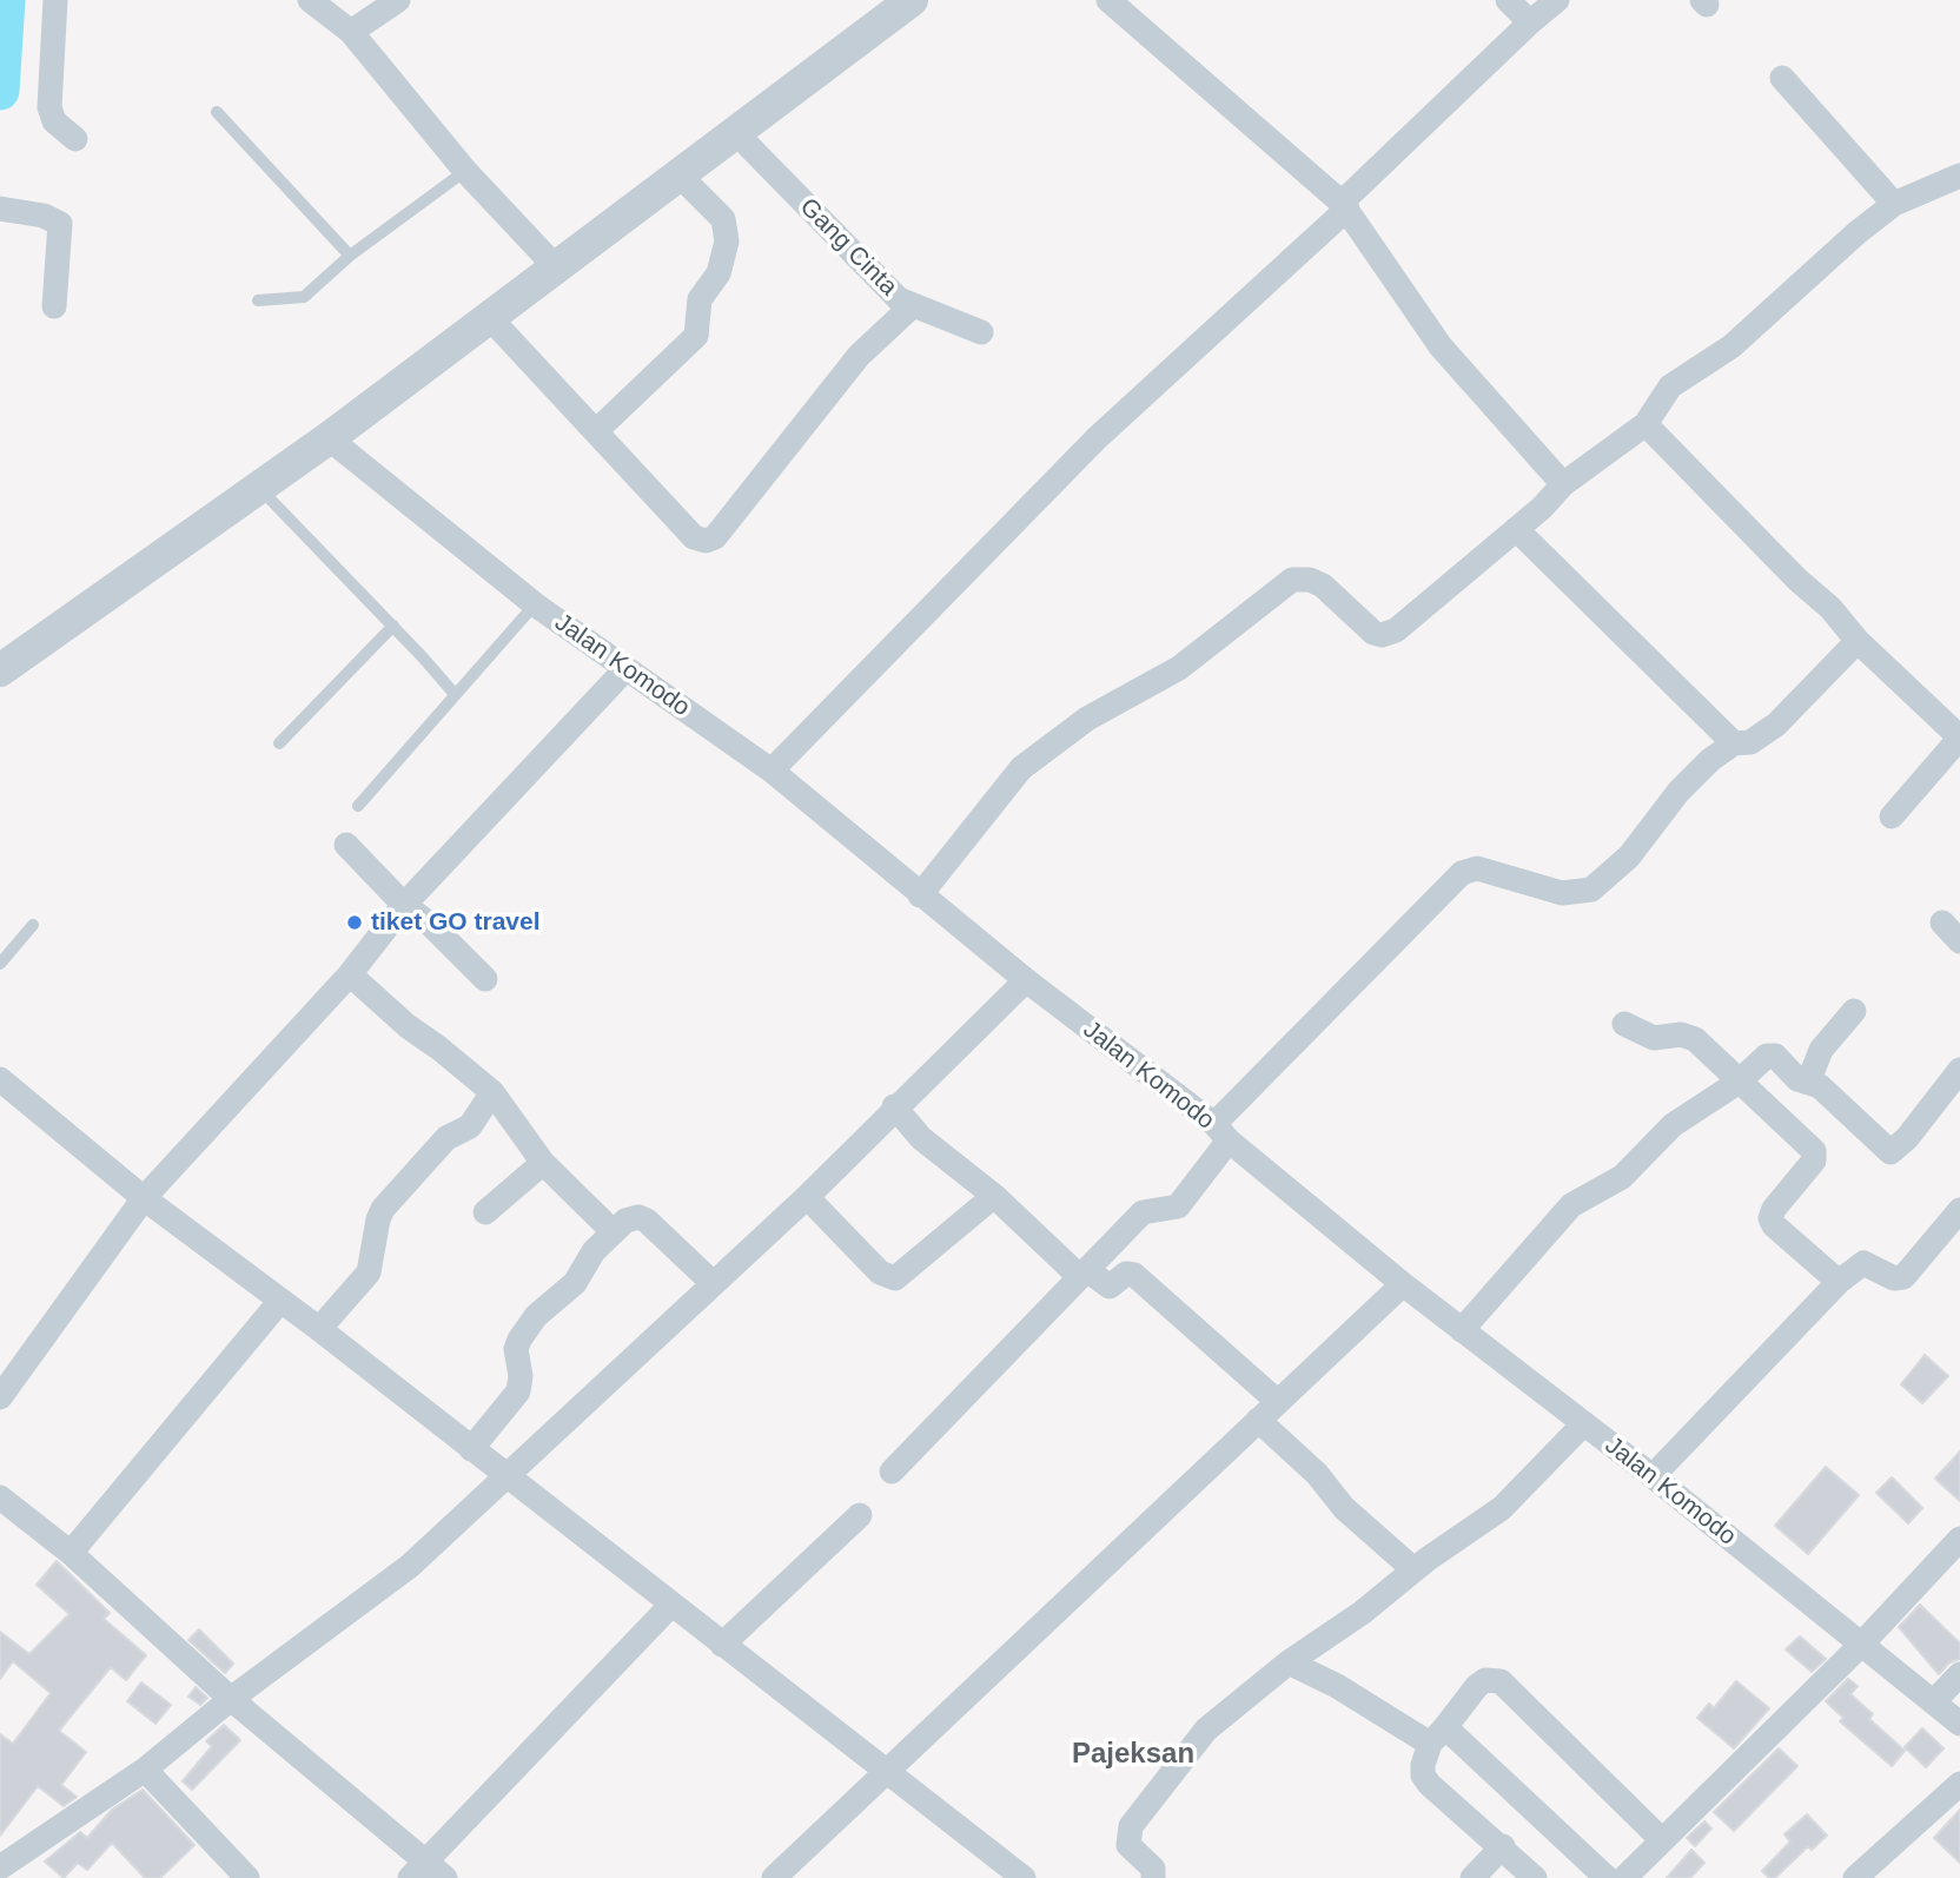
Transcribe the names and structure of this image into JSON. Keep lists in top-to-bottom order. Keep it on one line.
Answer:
{"streets":{"street":["Gang Cinta","Jalan Komodo"]},"districts":["Pajeksan"],"places":["tiket GO travel"]}
